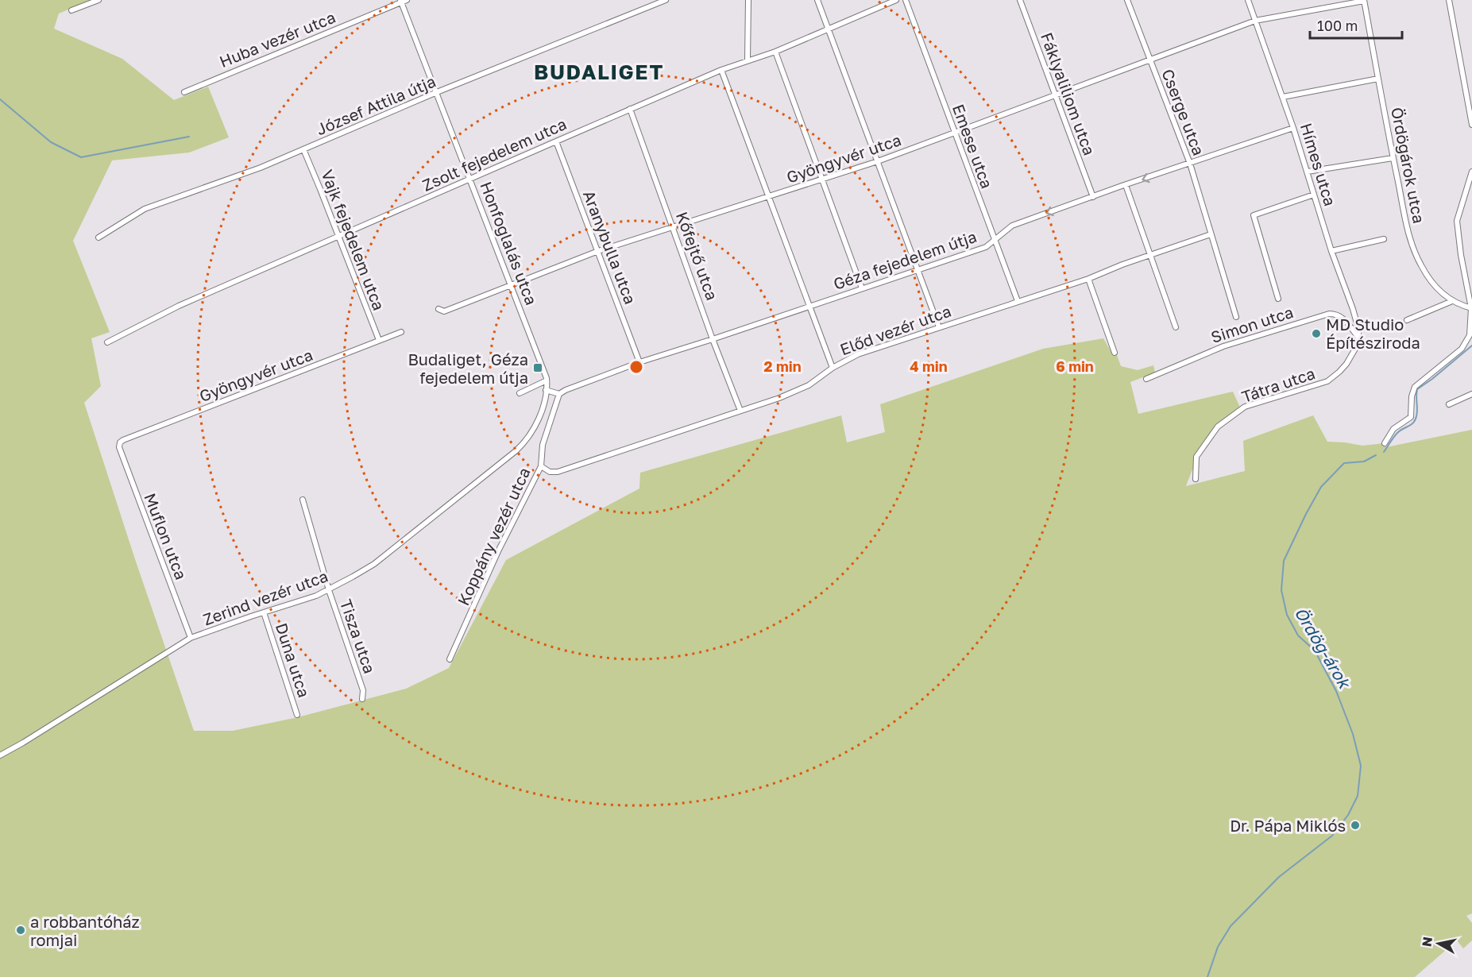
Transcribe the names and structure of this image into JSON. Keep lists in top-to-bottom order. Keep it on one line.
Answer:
{"streets":{"street":["Huba vezér utca","Fáklyaliliom utca","József Attila útja","Cserge utca","Emese utca","Zsolt fejedelem utca","Gyöngyvér utca","Hímes utca","Ördögárok utca","Vajk fejedelem utca","Honfoglalás utca","Aranybulla utca","Kőfejtő utca","Géza fejedelem útja","Simon utca","Előd vezér utca","Tátra utca","Muflon utca","Koppány vezér utca","Zerind vezér utca","Tisza utca","Duna utca"]},"crossings":[["Huba vezér utca","Honfoglalás utca"],["Fáklyaliliom utca","Gyöngyvér utca"],["Fáklyaliliom utca","Géza fejedelem útja"],["József Attila útja","Vajk fejedelem utca"],["József Attila útja","Honfoglalás utca"],["Cserge utca","Gyöngyvér utca"],["Cserge utca","Géza fejedelem útja"],["Cserge utca","Előd vezér utca"],["Emese utca","Gyöngyvér utca"],["Emese utca","Géza fejedelem útja"],["Emese utca","Előd vezér utca"],["Zsolt fejedelem utca","Vajk fejedelem utca"],["Zsolt fejedelem utca","Honfoglalás utca"],["Zsolt fejedelem utca","Aranybulla utca"],["Zsolt fejedelem utca","Kőfejtő utca"],["Gyöngyvér utca","Hímes utca"],["Gyöngyvér utca","Ördögárok utca"],["Gyöngyvér utca","Vajk fejedelem utca"],["Gyöngyvér utca","Honfoglalás utca"],["Gyöngyvér utca","Aranybulla utca"],["Gyöngyvér utca","Kőfejtő utca"],["Gyöngyvér utca","Muflon utca"],["Hímes utca","Géza fejedelem útja"],["Hímes utca","Simon utca"],["Hímes utca","Tátra utca"],["Honfoglalás utca","Zerind vezér utca"],["Aranybulla utca","Géza fejedelem útja"],["Kőfejtő utca","Géza fejedelem útja"],["Kőfejtő utca","Előd vezér utca"],["Géza fejedelem útja","Koppány vezér utca"],["Simon utca","Tátra utca"],["Előd vezér utca","Koppány vezér utca"],["Muflon utca","Zerind vezér utca"],["Zerind vezér utca","Tisza utca"],["Zerind vezér utca","Duna utca"]],"districts":["BUDALIGET"],"water":["Ördög-árok"],"places":{"other":["MD Studio Építésziroda","Dr. Pápa Miklós","a robbantóház romjai"],"transit":["Budaliget, Géza fejedelem útja"]},"scale_bar":"100 m","north":"left","rings":["2 min","4 min","6 min"]}
